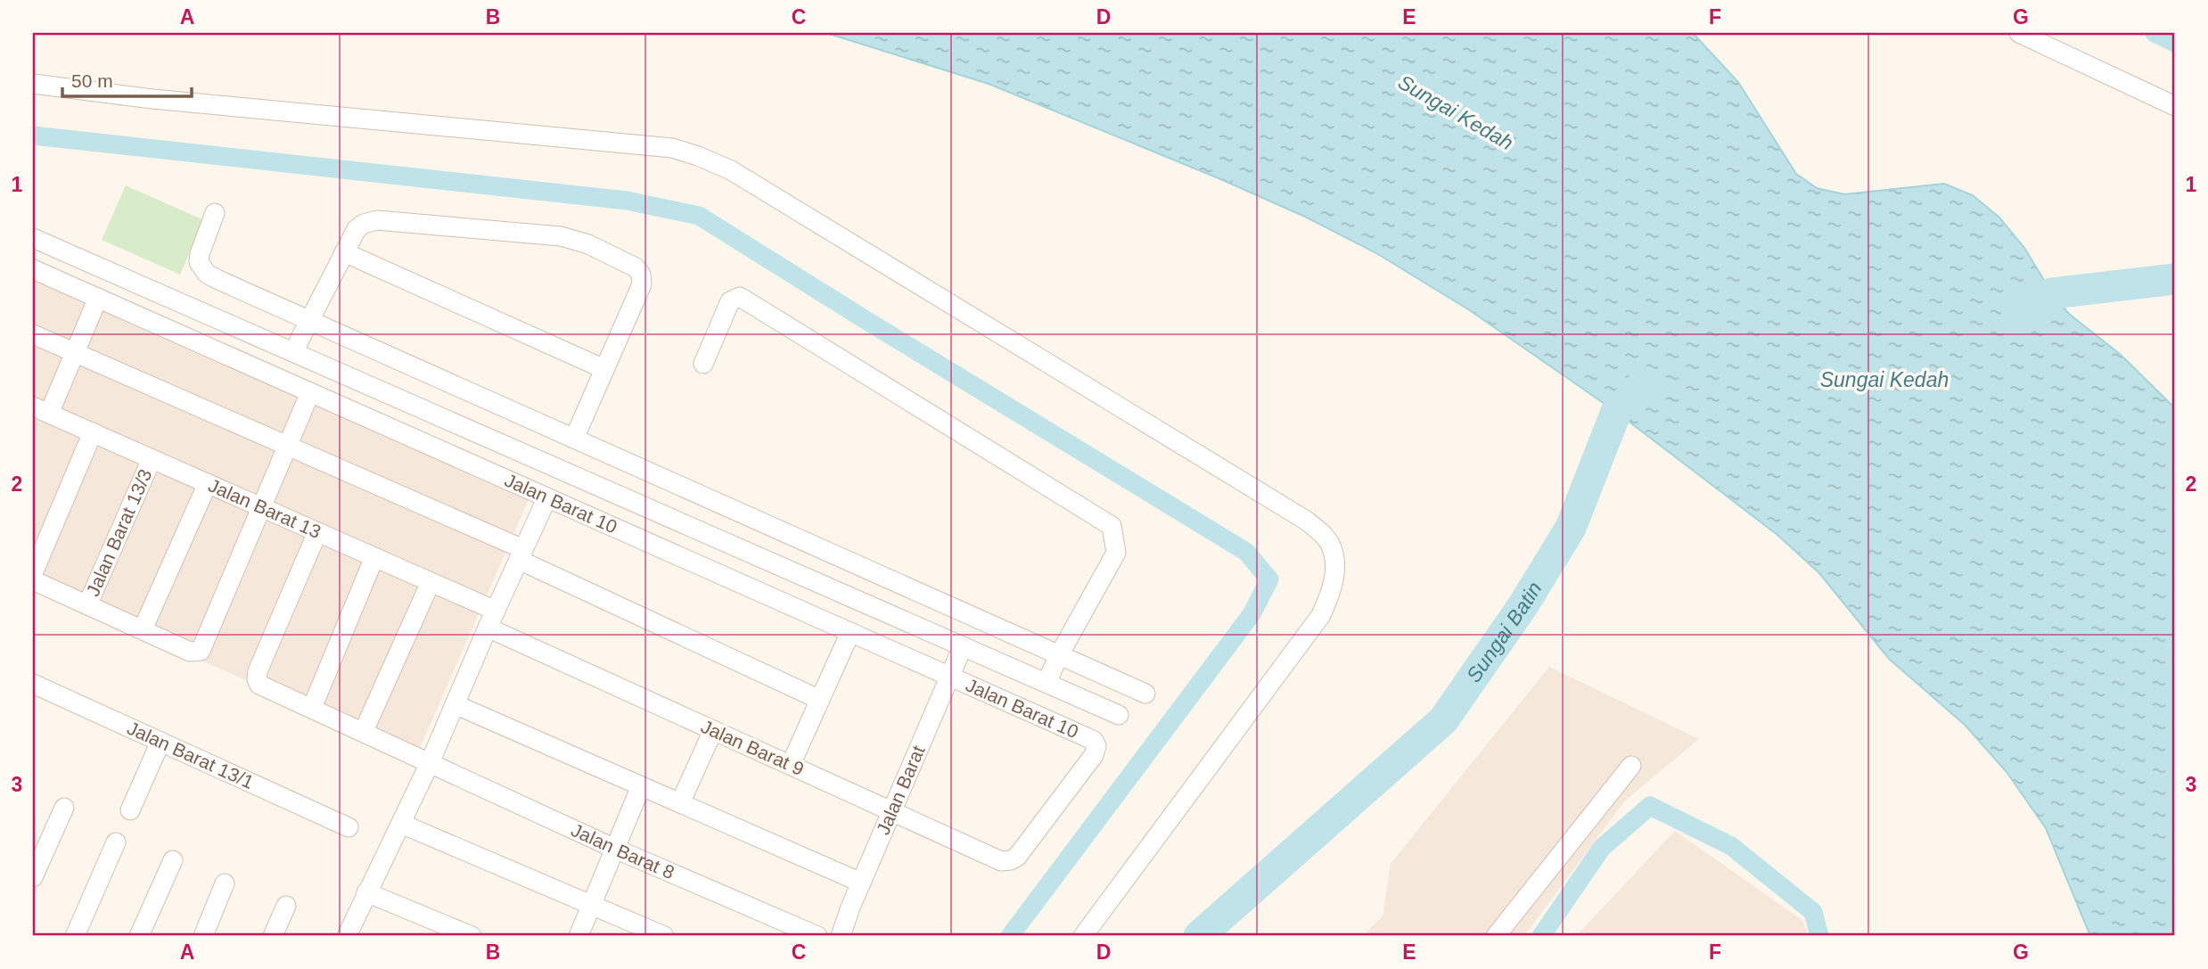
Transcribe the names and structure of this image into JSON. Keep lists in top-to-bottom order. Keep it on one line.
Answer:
{"streets":{"street":["Jalan Barat 10","Jalan Barat 13","Jalan Barat 13/3","Jalan Barat 9","Jalan Barat 13/1","Jalan Barat","Jalan Barat 8"]},"crossings":[["Jalan Barat 10","Jalan Barat 9"],["Jalan Barat 10","Jalan Barat"],["Jalan Barat 13","Jalan Barat 13/3"],["Jalan Barat 13","Jalan Barat 9"],["Jalan Barat 13","Jalan Barat 8"],["Jalan Barat 9","Jalan Barat"]],"water":["Sungai Kedah","Sungai Batin"],"scale_bar":"50 m","grid":{"columns":["A","B","C","D","E","F","G"],"rows":["1","2","3"]}}
